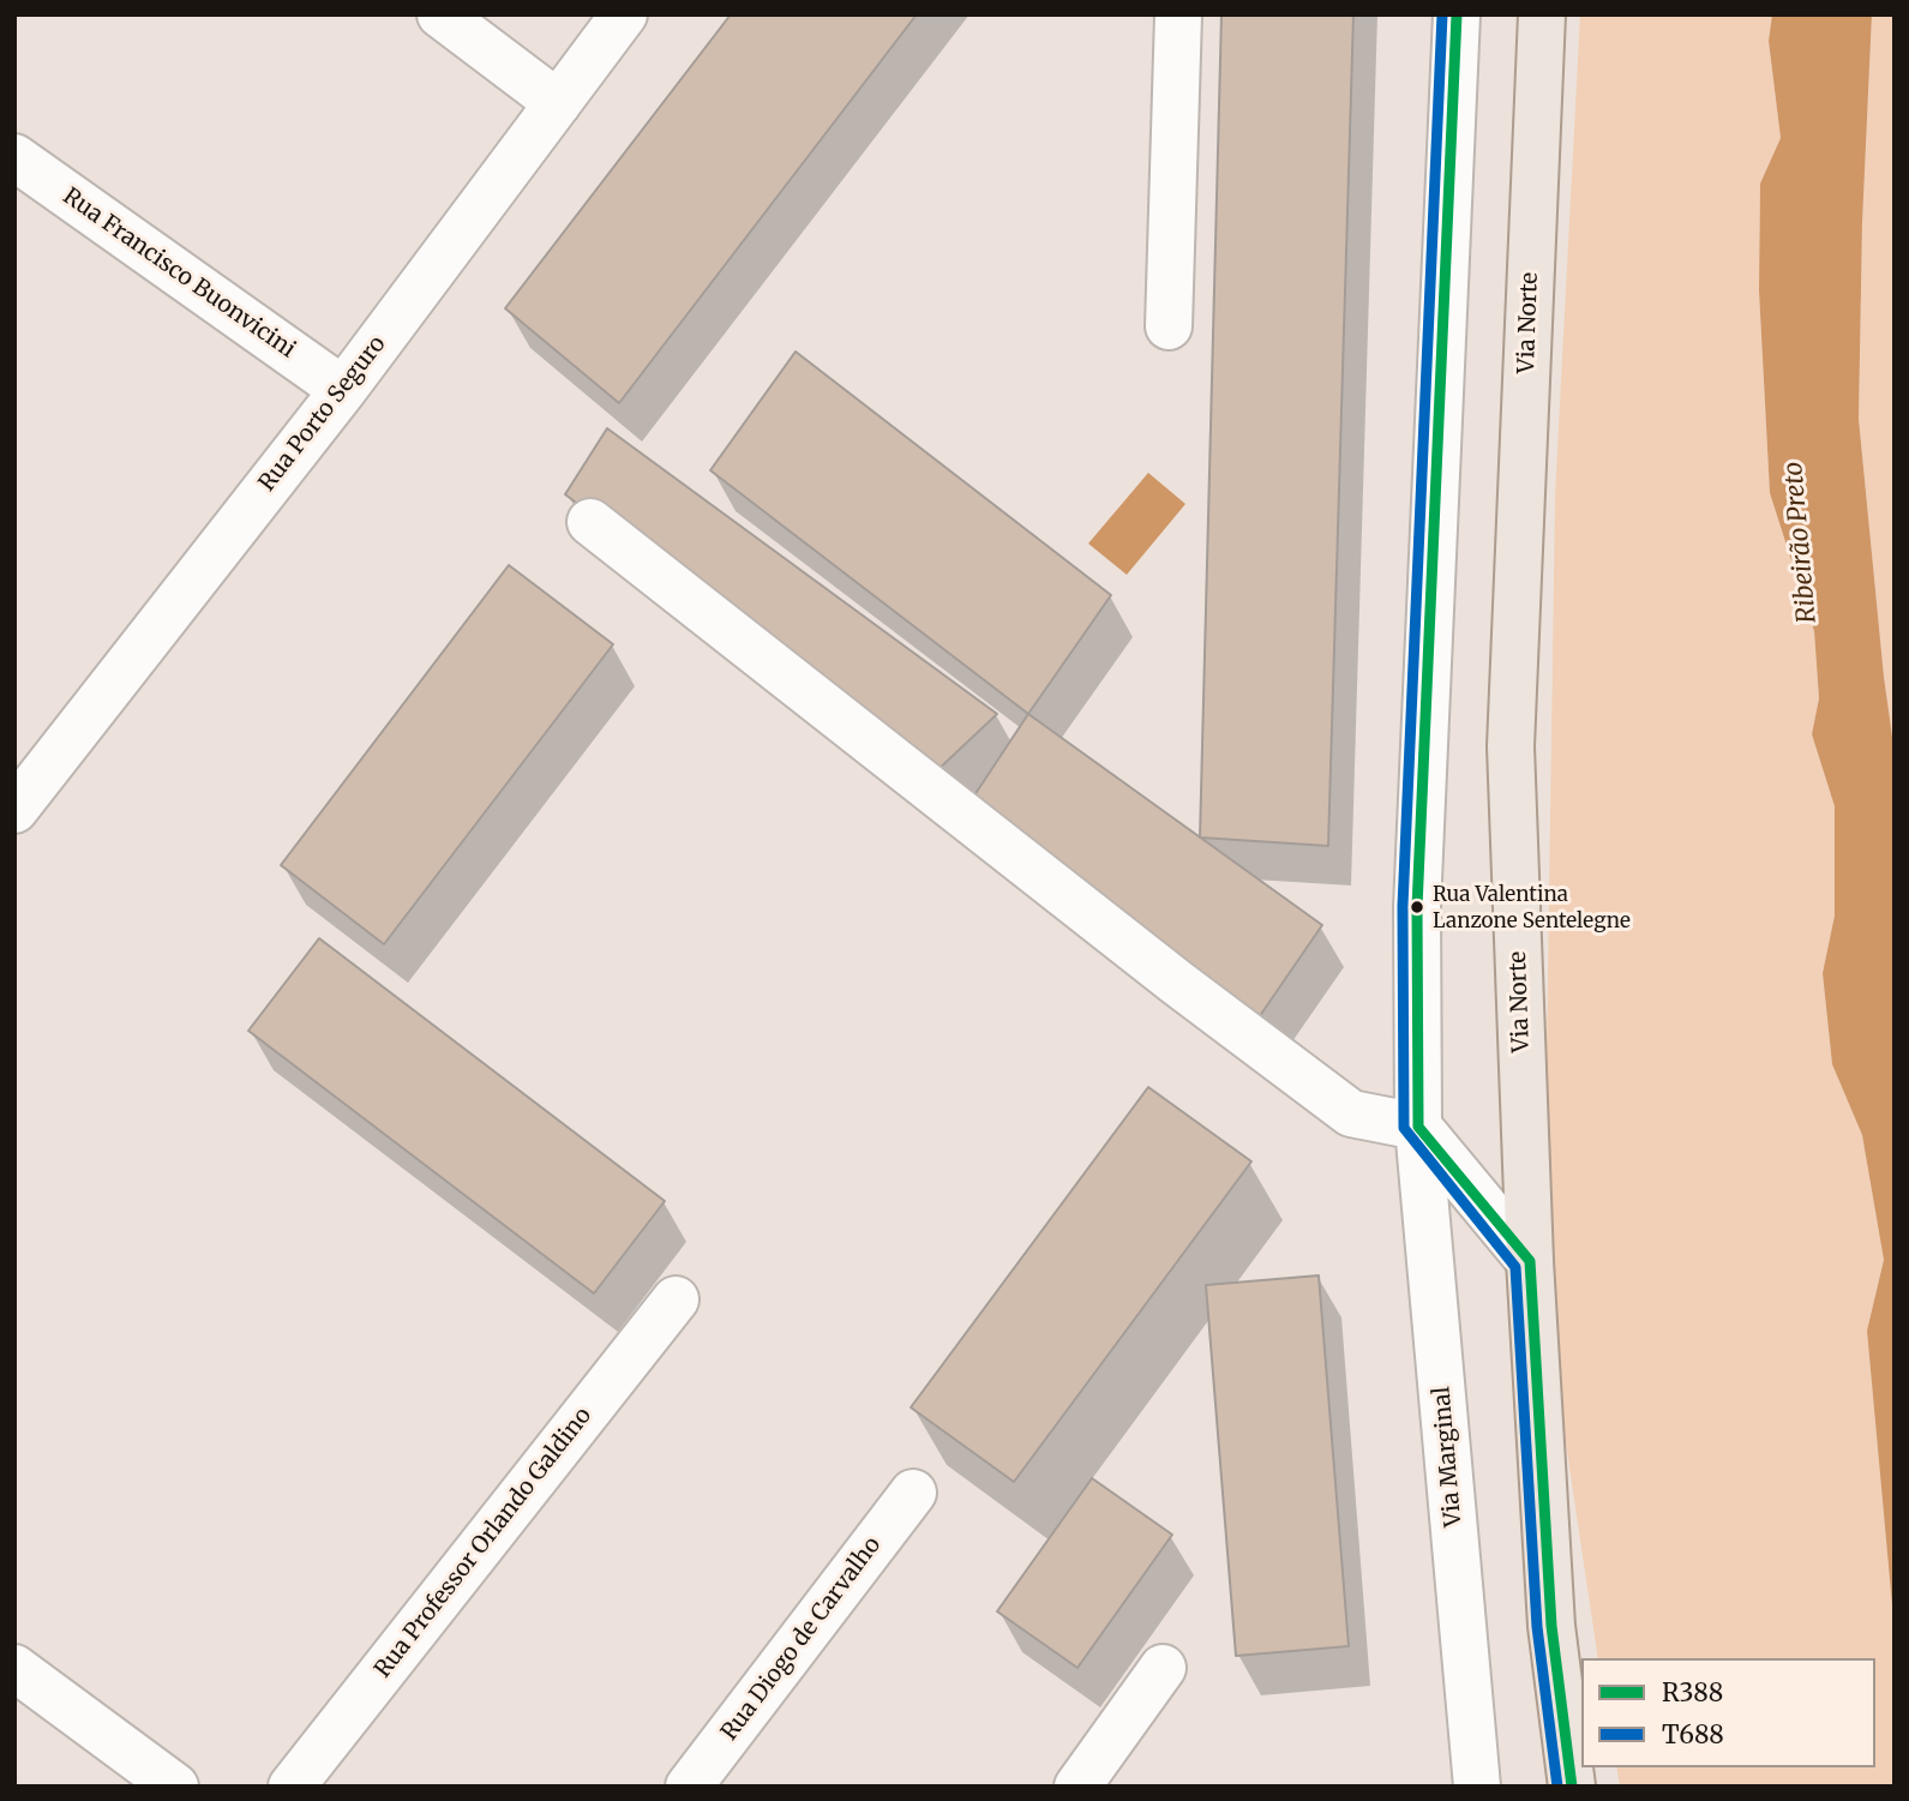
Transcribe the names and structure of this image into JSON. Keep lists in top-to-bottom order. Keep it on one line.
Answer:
{"streets":{"main road":["Via Norte"],"street":["Rua Francisco Buonvicini","Rua Porto Seguro","Via Marginal","Rua Professor Orlando Galdino","Rua Diogo de Carvalho"]},"crossings":[["Rua Francisco Buonvicini","Rua Porto Seguro"]],"water":["Ribeirão Preto"],"places":["Rua Valentina Lanzone Sentelegne"],"lines":["transit line R388","transit line T688"],"legend":["R388","T688"]}
